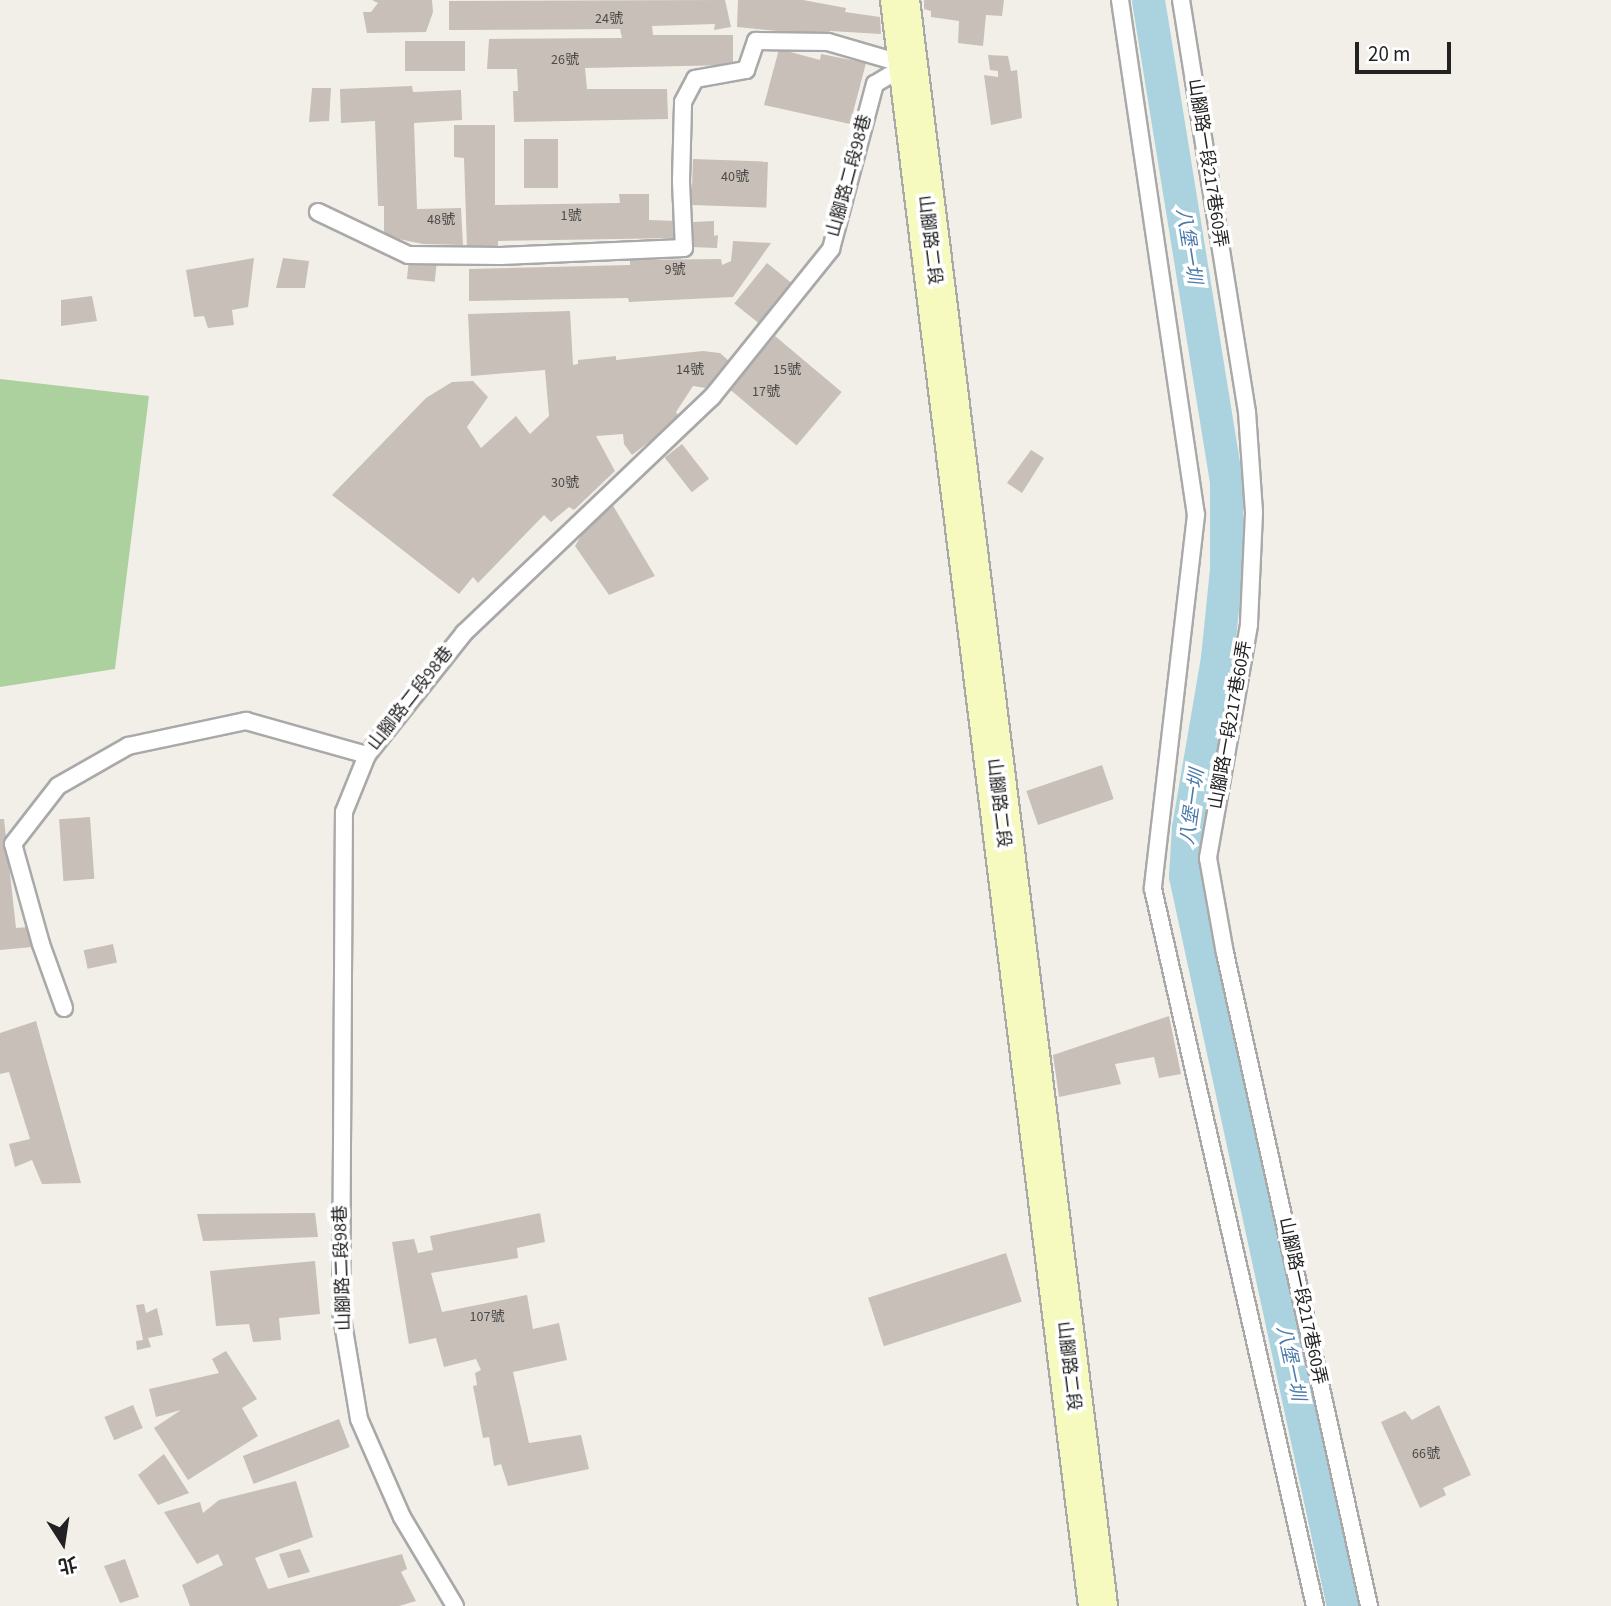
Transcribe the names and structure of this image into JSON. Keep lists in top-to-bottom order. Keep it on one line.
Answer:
{"streets":{"main road":["山腳路二段"],"lane":["山腳路一段217巷60弄","山腳路二段98巷"]},"crossings":[["山腳路二段98巷","山腳路二段"]],"water":["八堡一圳"],"house_numbers":["24號","26號","40號","1號","48號","9號","14號","15號","17號","30號","107號","66號"],"scale_bar":"20 m","north":"bottom"}
